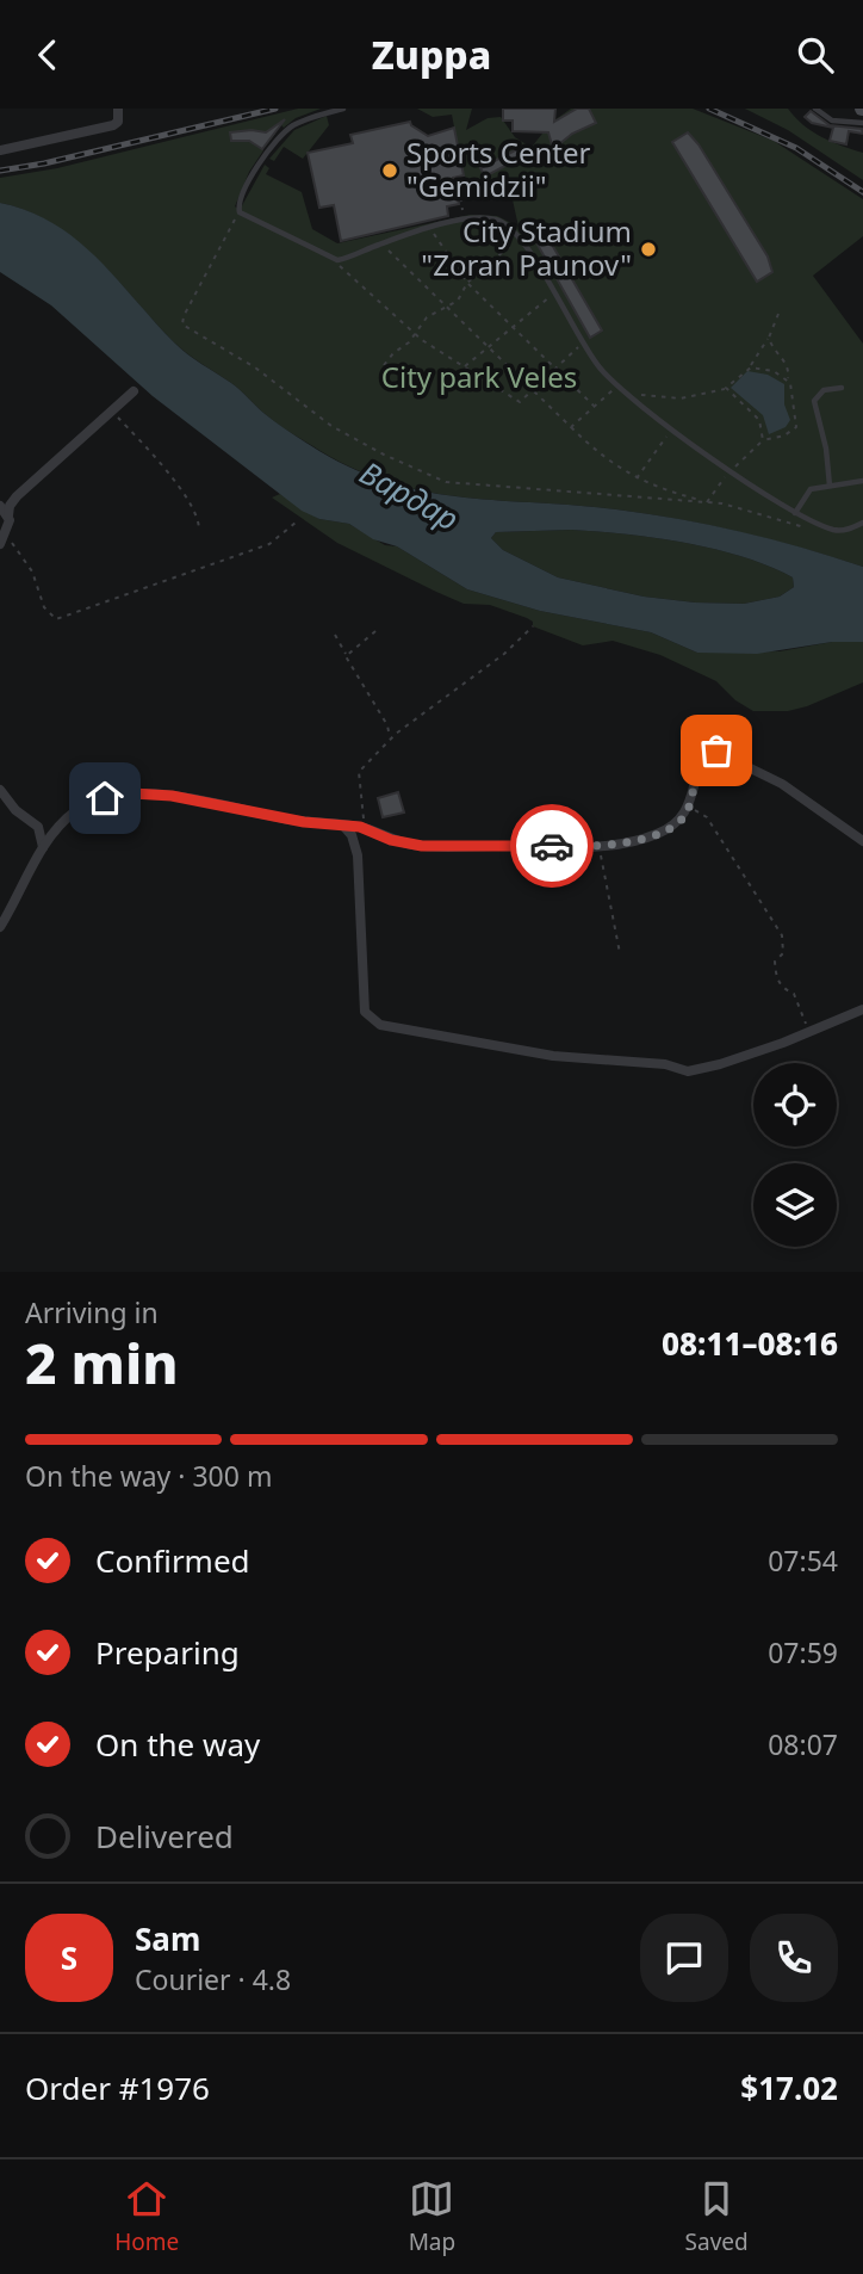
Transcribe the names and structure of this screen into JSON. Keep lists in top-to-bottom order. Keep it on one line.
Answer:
{"water":["Вардар"],"parks":["City park Veles"],"places":["Sports Center \"Gemidzii\"","City Stadium \"Zoran Paunov\""],"page":{"header":"Zuppa","heading":["2 min","Arriving in","08:11–08:16"],"panel":["Sam","Courier · 4.8","Order #1976","$17.02"],"bar":"On the way · 300 m","list":[["Confirmed","07:54"],["Preparing","07:59"],["On the way","08:07"],"Delivered"],"round":"S","tabs":["Home","Map","Saved"]}}
